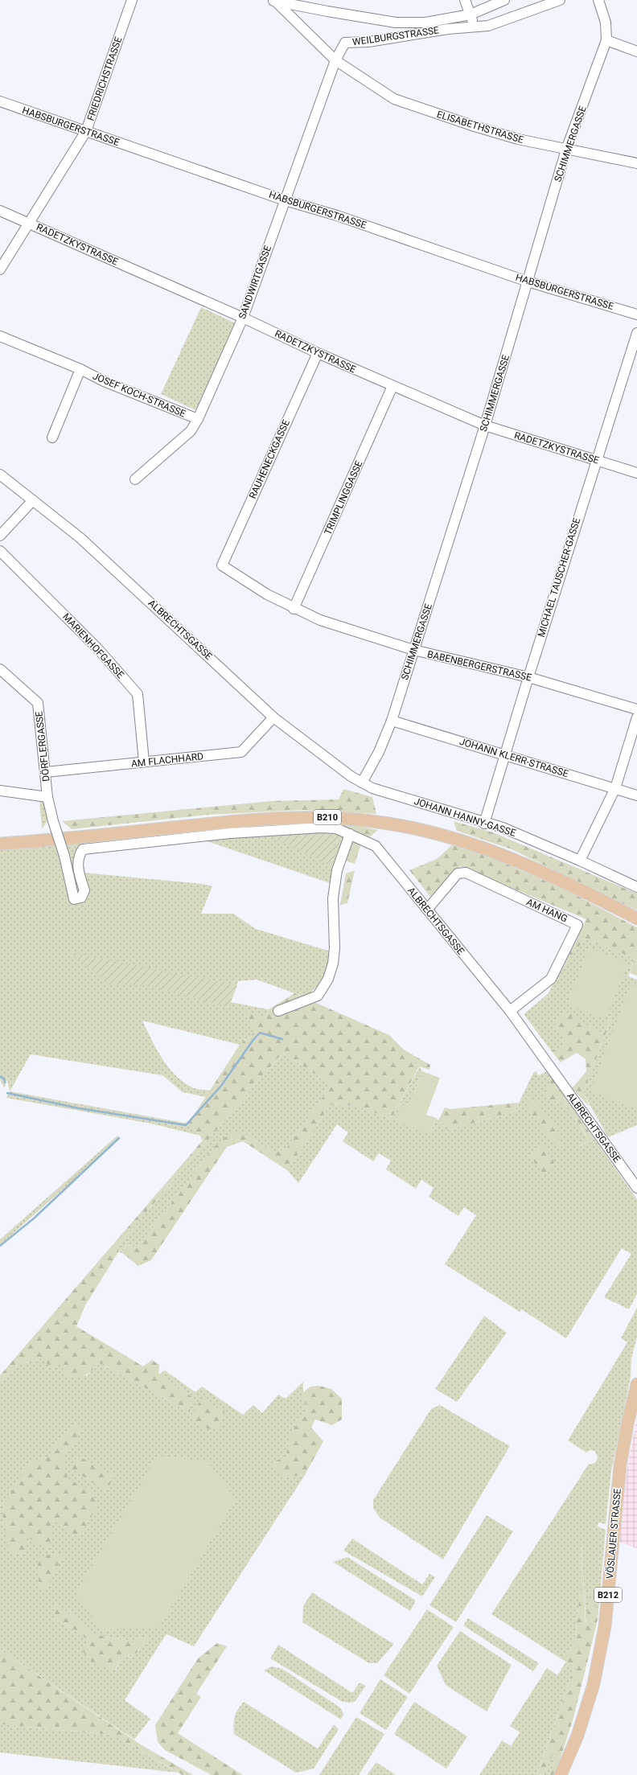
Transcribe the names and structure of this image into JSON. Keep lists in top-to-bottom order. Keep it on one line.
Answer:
{"streets":{"main road":["B210","VÖSLAUER STRASSE","B212"],"street":["WEILBURGSTRASSE","FRIEDRICHSTRASSE","HABSBURGERSTRASSE","ELISABETHSTRASSE","SCHIMMERGASSE","RADETZKYSTRASSE","SANDWIRTGASSE","JOSEF KOCH-STRASSE","RAUHENECKGASSE","TRIMPLINGGASSE","MICHAEL TAUSCHER-GASSE","ALBRECHTSGASSE","MARIENHOFGASSE","BABENBERGERSTRASSE","DÖRFLERGASSE","JOHANN KLERR-STRASSE","AM FLACHHARD","JOHANN HANNY-GASSE","AM HANG"]},"crossings":[["WEILBURGSTRASSE","ELISABETHSTRASSE"],["WEILBURGSTRASSE","SANDWIRTGASSE"],["FRIEDRICHSTRASSE","HABSBURGERSTRASSE"],["FRIEDRICHSTRASSE","RADETZKYSTRASSE"],["HABSBURGERSTRASSE","SCHIMMERGASSE"],["HABSBURGERSTRASSE","SANDWIRTGASSE"],["ELISABETHSTRASSE","SCHIMMERGASSE"],["ELISABETHSTRASSE","SANDWIRTGASSE"],["SCHIMMERGASSE","RADETZKYSTRASSE"],["SCHIMMERGASSE","ALBRECHTSGASSE"],["SCHIMMERGASSE","BABENBERGERSTRASSE"],["SCHIMMERGASSE","JOHANN KLERR-STRASSE"],["SCHIMMERGASSE","JOHANN HANNY-GASSE"],["RADETZKYSTRASSE","SANDWIRTGASSE"],["RADETZKYSTRASSE","RAUHENECKGASSE"],["RADETZKYSTRASSE","TRIMPLINGGASSE"],["RADETZKYSTRASSE","MICHAEL TAUSCHER-GASSE"],["SANDWIRTGASSE","JOSEF KOCH-STRASSE"],["RAUHENECKGASSE","BABENBERGERSTRASSE"],["TRIMPLINGGASSE","BABENBERGERSTRASSE"],["MICHAEL TAUSCHER-GASSE","BABENBERGERSTRASSE"],["MICHAEL TAUSCHER-GASSE","JOHANN KLERR-STRASSE"],["MICHAEL TAUSCHER-GASSE","JOHANN HANNY-GASSE"],["ALBRECHTSGASSE","DÖRFLERGASSE"],["ALBRECHTSGASSE","AM FLACHHARD"],["ALBRECHTSGASSE","JOHANN HANNY-GASSE"],["ALBRECHTSGASSE","AM HANG"],["MARIENHOFGASSE","AM FLACHHARD"],["DÖRFLERGASSE","AM FLACHHARD"]]}
